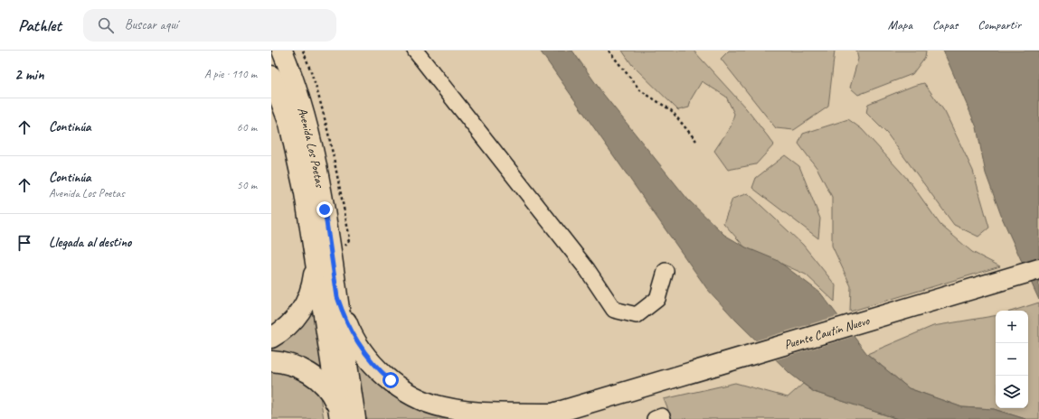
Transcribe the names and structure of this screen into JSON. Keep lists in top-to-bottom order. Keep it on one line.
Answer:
{"streets":{"main road":["Avenida Los Poetas","Puente Cautín Nuevo"]},"page":{"header":"Pathlet","search":"Buscar aquí","nav":["Mapa","Capas","Compartir"],"heading":["2 min","A pie · 110 m"],"list":[["Continúa","60 m"],["Continúa","Avenida Los Poetas","50 m"],"Llegada al destino"],"map_buttons":["+","−"]}}
